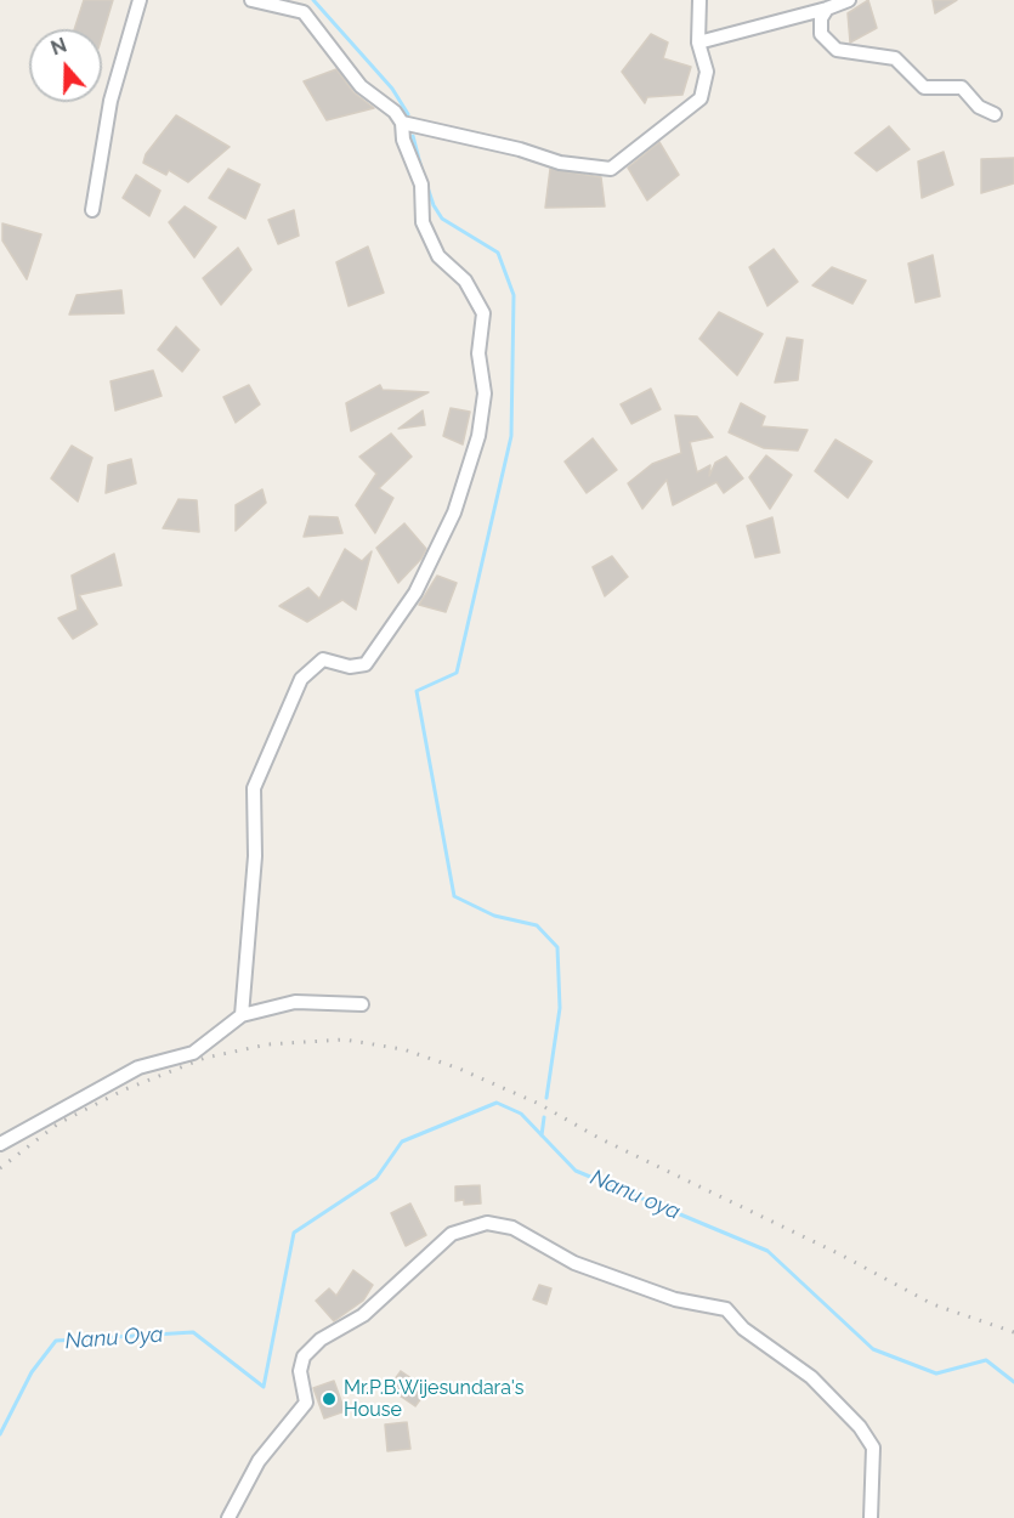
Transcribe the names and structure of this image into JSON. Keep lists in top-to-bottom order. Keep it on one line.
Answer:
{"water":["Nanu oya","Nanu Oya"],"places":["Mr.P.B.Wijesundara's House"],"north":"top"}
